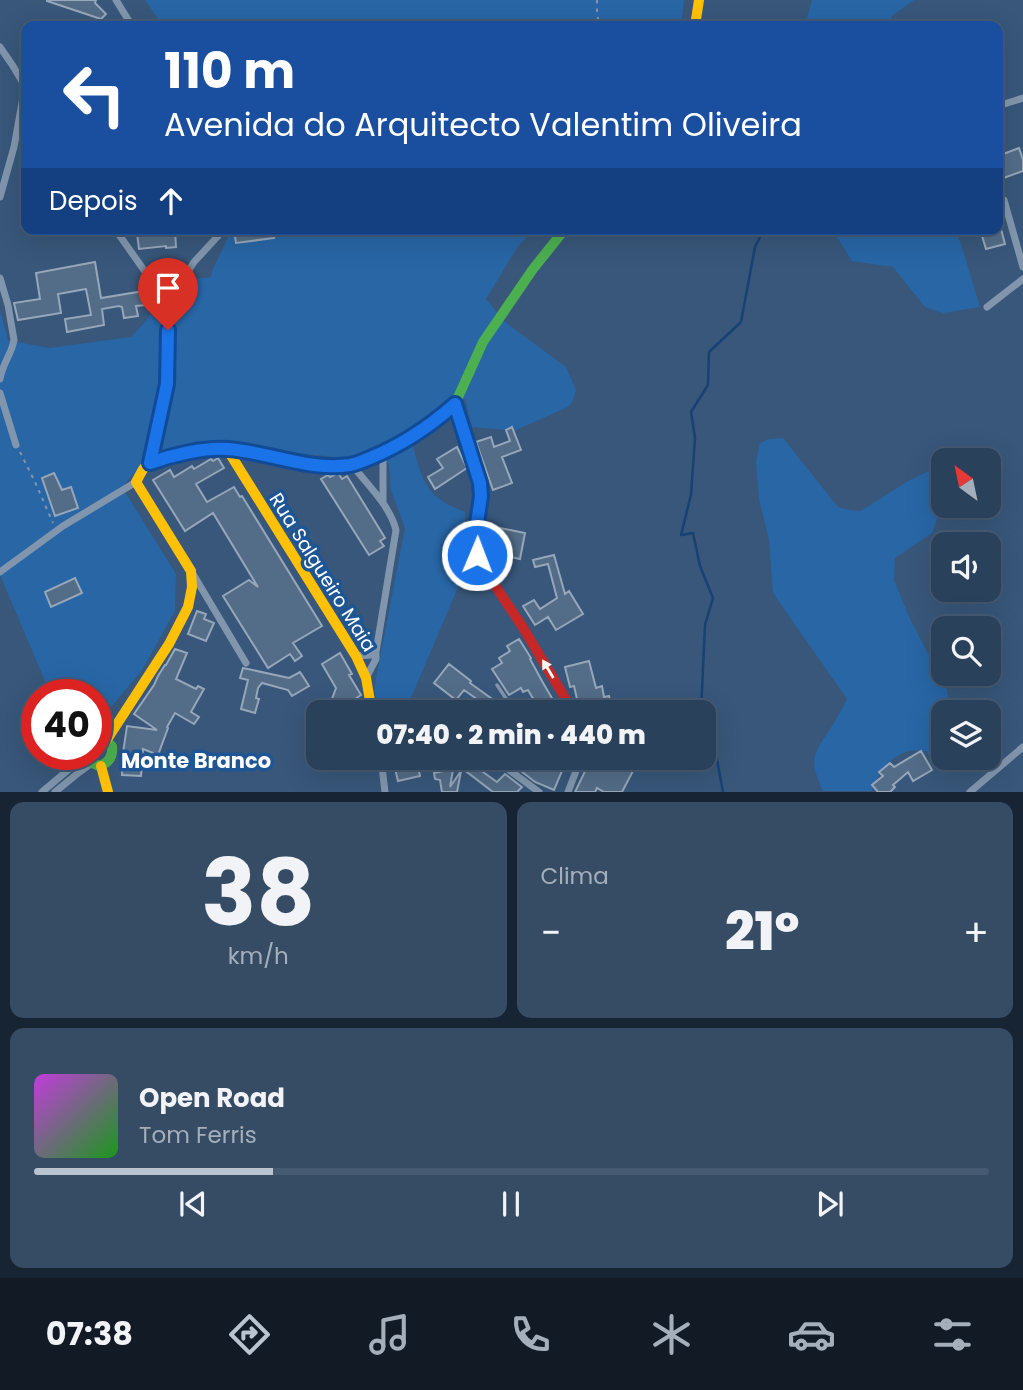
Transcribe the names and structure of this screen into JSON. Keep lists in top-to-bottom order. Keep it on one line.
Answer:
{"streets":{"street":["Rua Salgueiro Maia"]},"districts":["Monte Branco"],"north":"top left","page":{"turn":["110 m","Avenida do Arquitecto Valentim Oliveira"],"then":"Depois","limit":"40","trip":"07:40 · 2 min · 440 m","tile":[["38","km/h"],"Clima"],"heat":["−","21°","+"],"song":["Open Road","Tom Ferris"],"tabs":"07:38"}}
